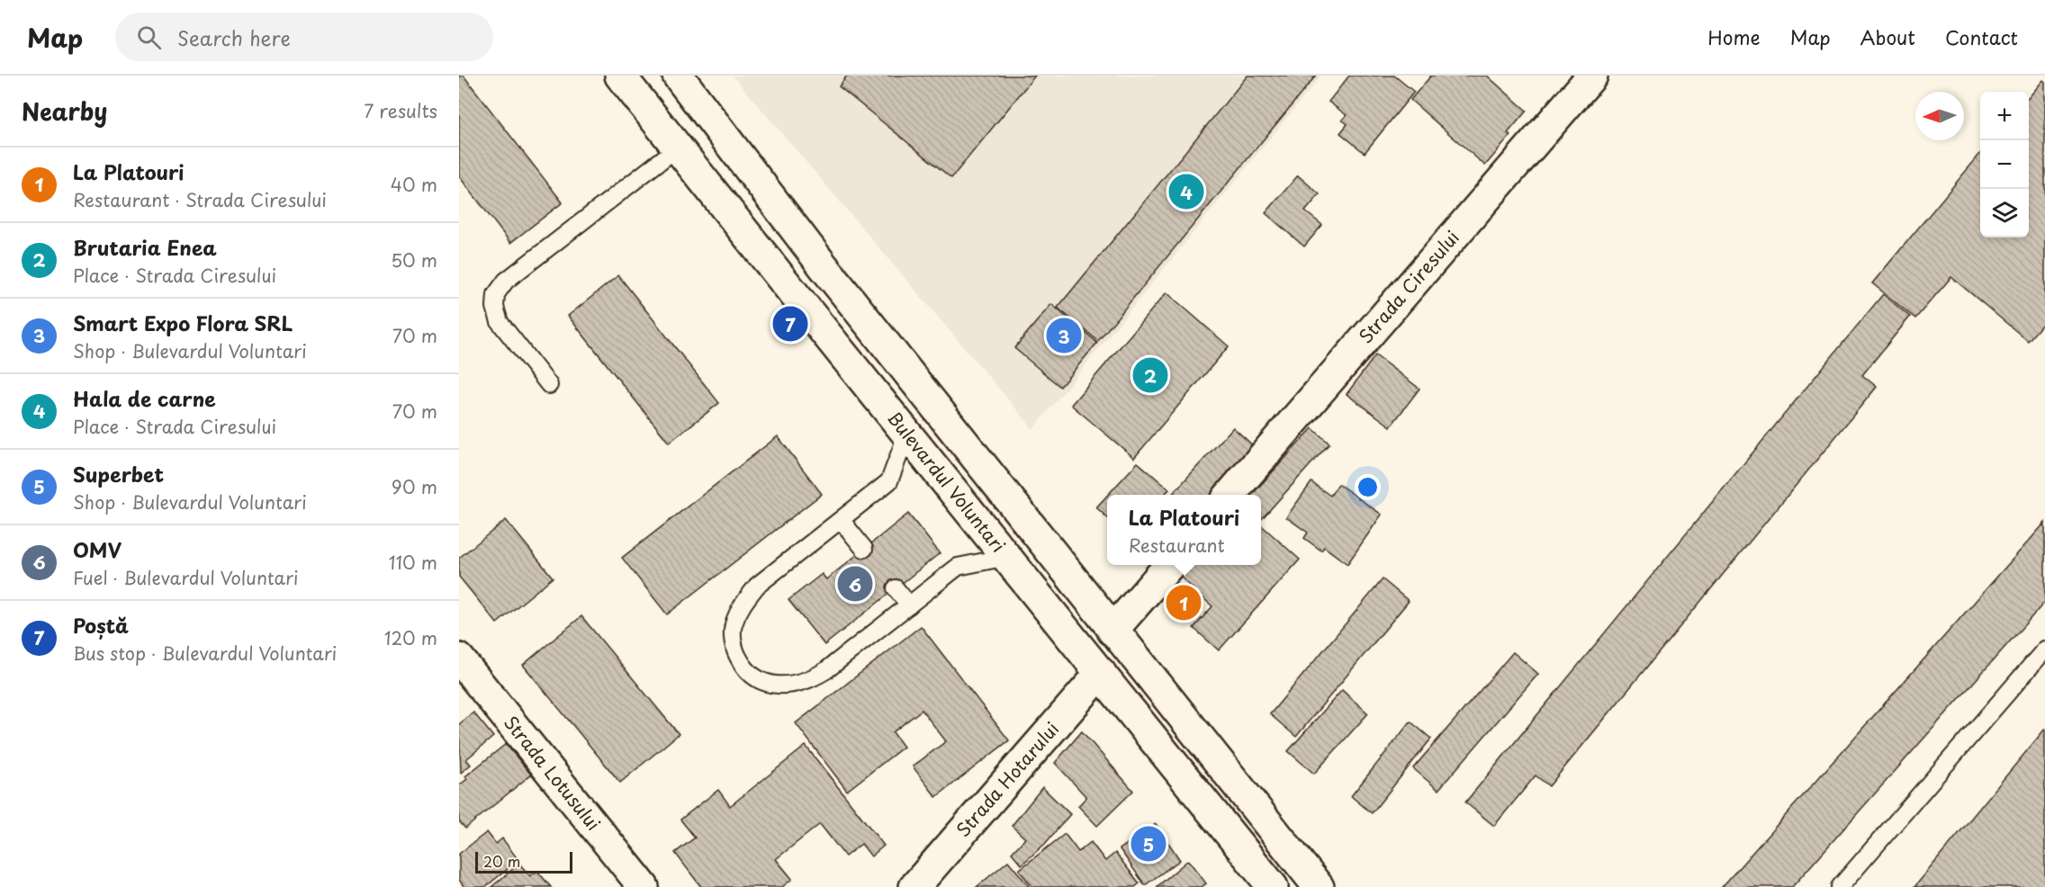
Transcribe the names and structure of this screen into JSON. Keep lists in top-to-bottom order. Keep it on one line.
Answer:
{"streets":{"main road":["Strada Ciresului","Bulevardul Voluntari","Strada Lotusului","Strada Hotarului"]},"crossings":[["Bulevardul Voluntari","Strada Hotarului"]],"scale_bar":"20 m","north":"left","page":{"header":"Map","search":"Search here","nav":["Home","Map","About","Contact"],"heading":["Nearby","7 results"],"map_buttons":["+","−"],"list":[{"mark":"1","name":"La Platouri","note":"Restaurant · Strada Ciresului","value":"40 m"},{"mark":"2","name":"Brutaria Enea","note":"Place · Strada Ciresului","value":"50 m"},{"mark":"3","name":"Smart Expo Flora SRL","note":"Shop · Bulevardul Voluntari","value":"70 m"},{"mark":"4","name":"Hala de carne","note":"Place · Strada Ciresului","value":"70 m"},{"mark":"5","name":"Superbet","note":"Shop · Bulevardul Voluntari","value":"90 m"},{"mark":"6","name":"OMV","note":"Fuel · Bulevardul Voluntari","value":"110 m"},{"mark":"7","name":"Poștă","note":"Bus stop · Bulevardul Voluntari","value":"120 m"}],"pins":["4","7","3","2","6","1","5"],"popup":["La Platouri","Restaurant"],"scale":"20 m"}}
